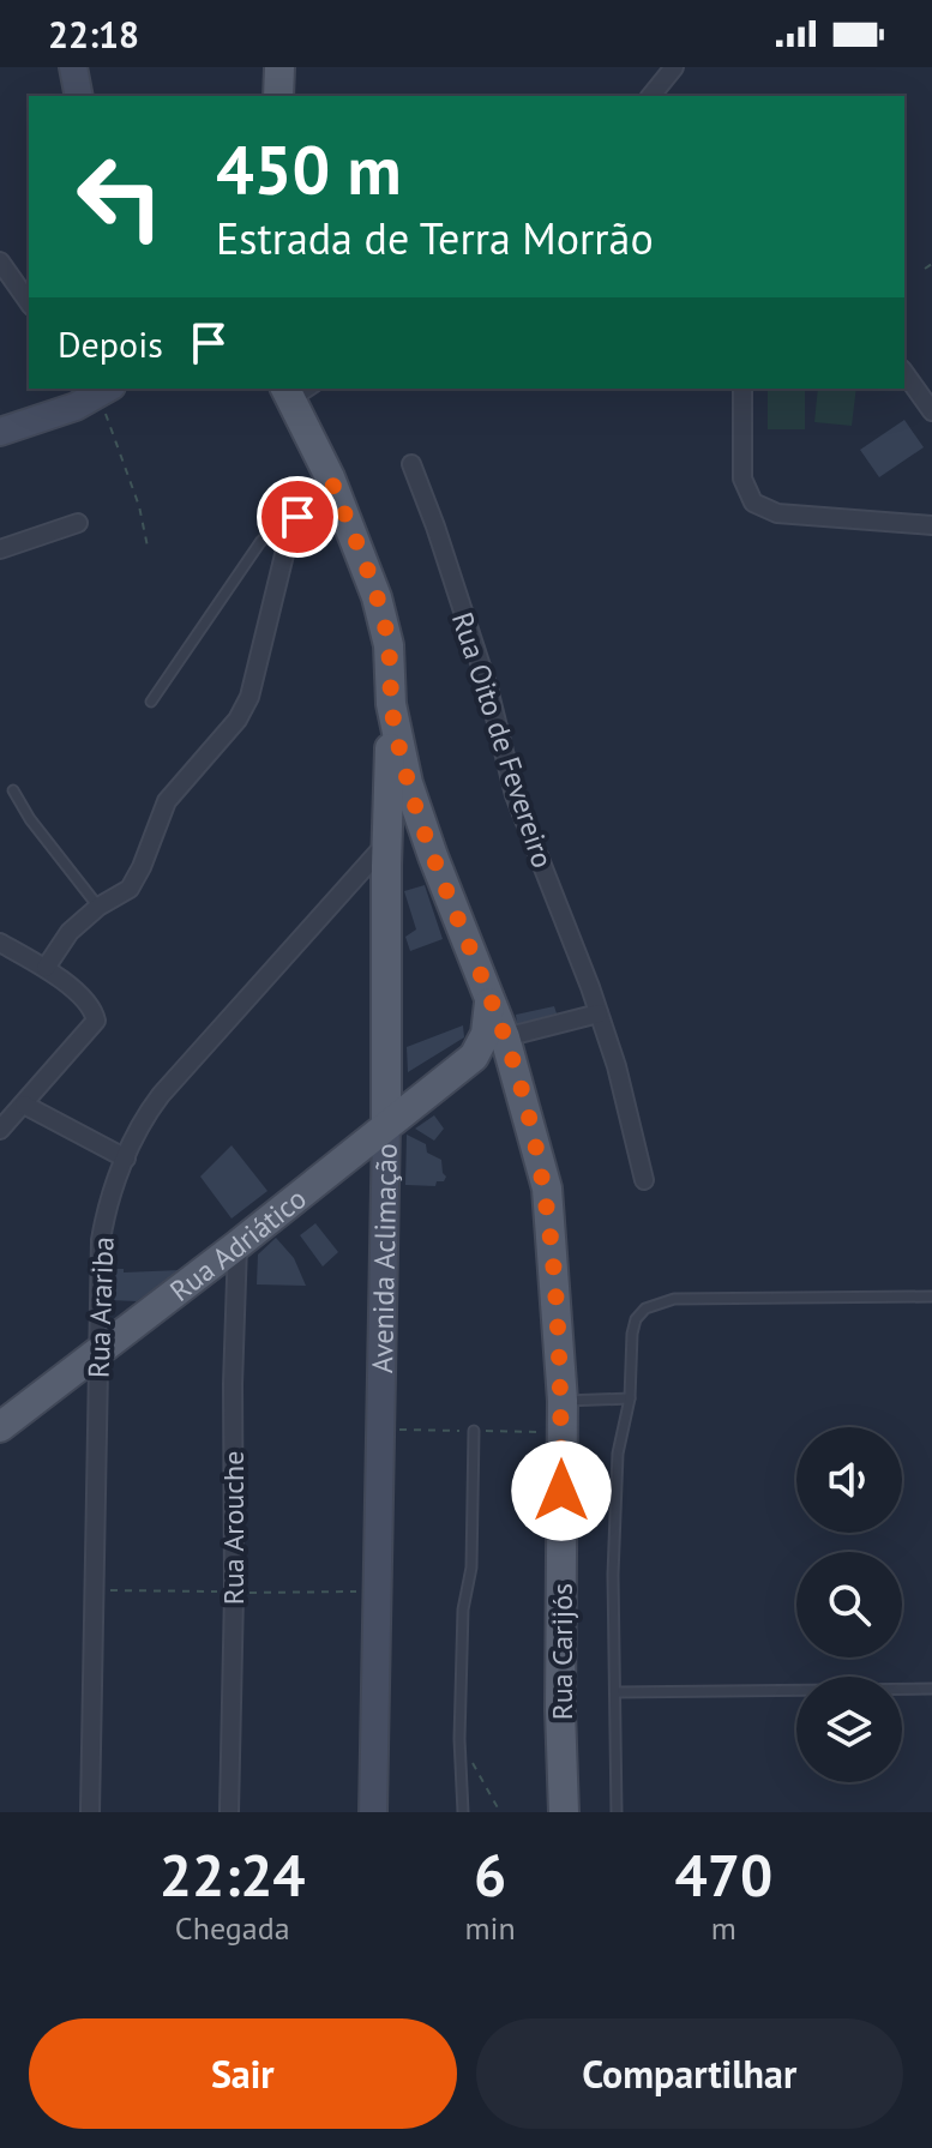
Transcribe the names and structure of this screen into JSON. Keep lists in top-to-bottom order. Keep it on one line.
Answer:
{"streets":{"main road":["Rua Adriático","Avenida Aclimação","Rua Carijós"],"street":["Rua Oito de Fevereiro","Rua Arariba","Rua Arouche"]},"crossings":[["Rua Adriático","Avenida Aclimação"],["Rua Adriático","Rua Arariba"],["Rua Adriático","Rua Arouche"],["Avenida Aclimação","Rua Arariba"],["Avenida Aclimação","Rua Carijós"]],"page":{"status":"22:18","turn":["450 m","Estrada de Terra Morrão"],"then":"Depois","eta":["22:24","Chegada","6","min","470","m"],"buttons":["Sair","Compartilhar"]}}
